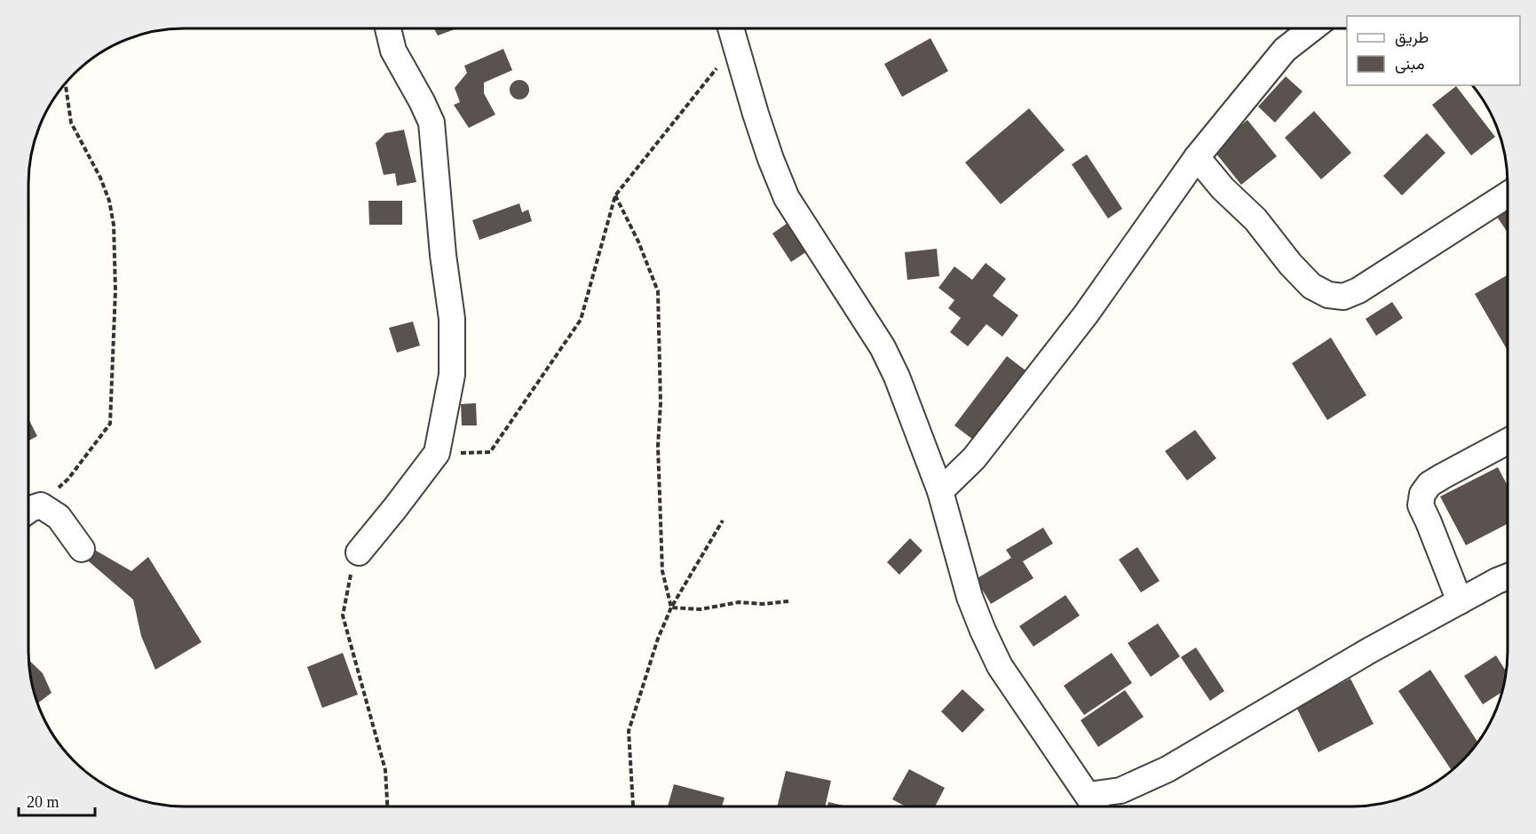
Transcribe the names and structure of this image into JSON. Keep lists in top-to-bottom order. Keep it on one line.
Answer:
{"legend":["طريق","مبنى"],"scale_bar":"20 m"}
